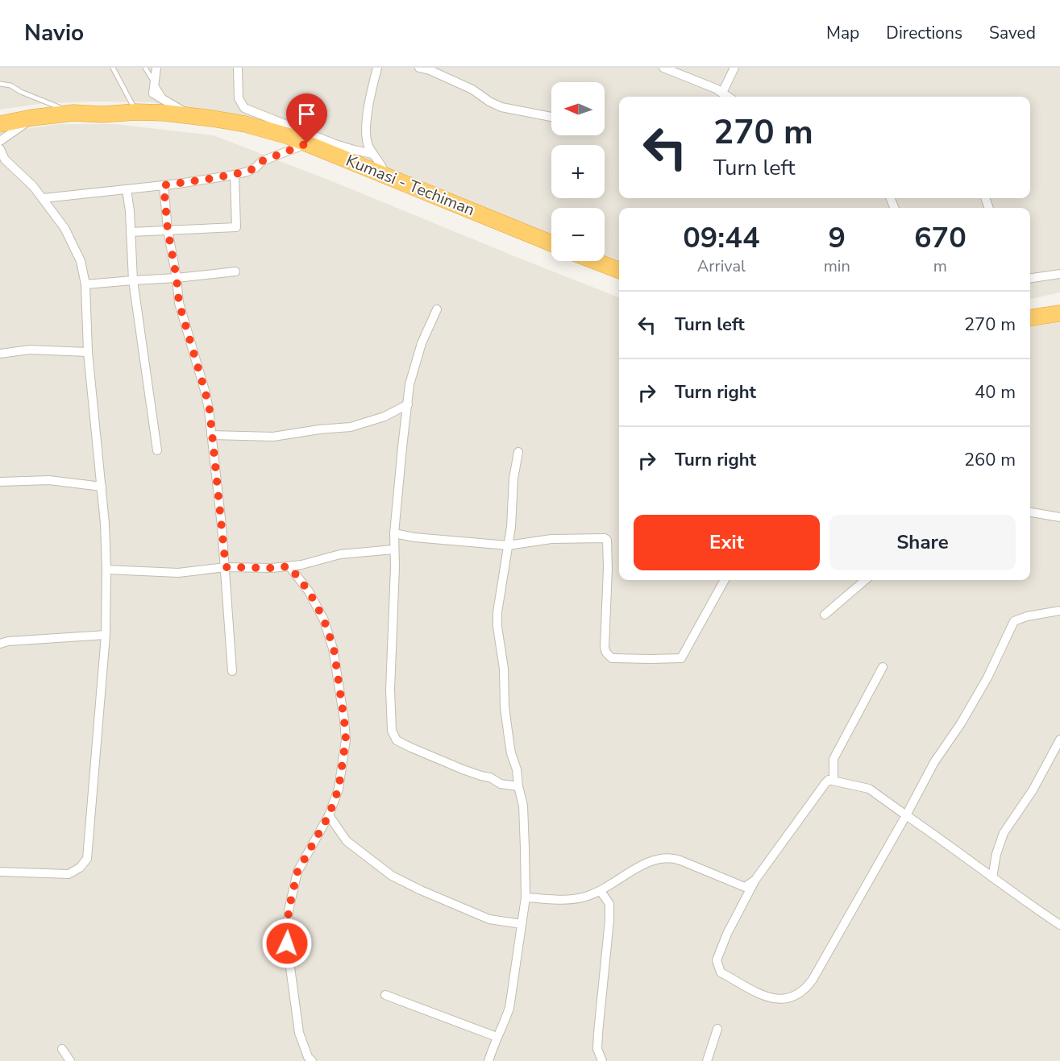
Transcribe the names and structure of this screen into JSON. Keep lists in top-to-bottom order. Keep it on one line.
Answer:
{"streets":{"highway":["Kumasi - Techiman"]},"north":"left","page":{"header":"Navio","nav":["Map","Directions","Saved"],"map_buttons":["+","−"],"turn":["270 m","Turn left"],"eta":["09:44","Arrival","9","min","670","m"],"list":[{"name":"Turn left","value":"270 m"},{"name":"Turn right","value":"40 m"},{"name":"Turn right","value":"260 m"}],"buttons":["Exit","Share"]}}
